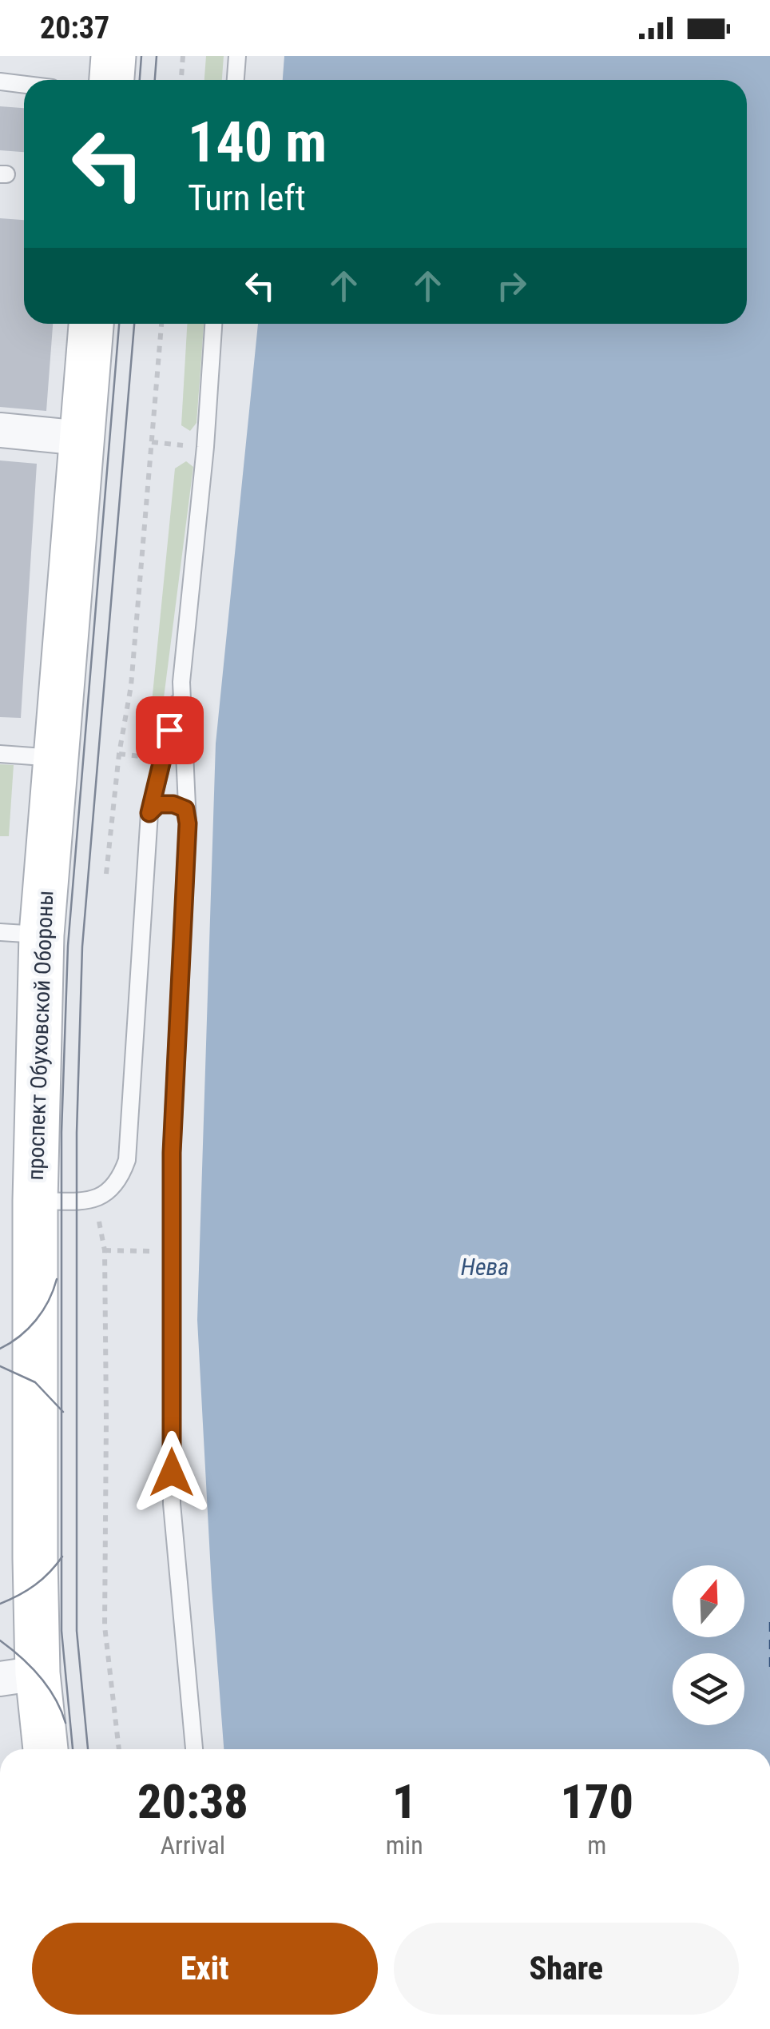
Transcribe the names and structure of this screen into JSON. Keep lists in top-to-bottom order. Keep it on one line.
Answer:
{"streets":{"main road":["проспект Обуховской Обороны"]},"water":["Нева"],"north":"top","page":{"status":"20:37","turn":["140 m","Turn left"],"eta":["20:38","Arrival","1","min","170","m"],"buttons":["Exit","Share"]}}
